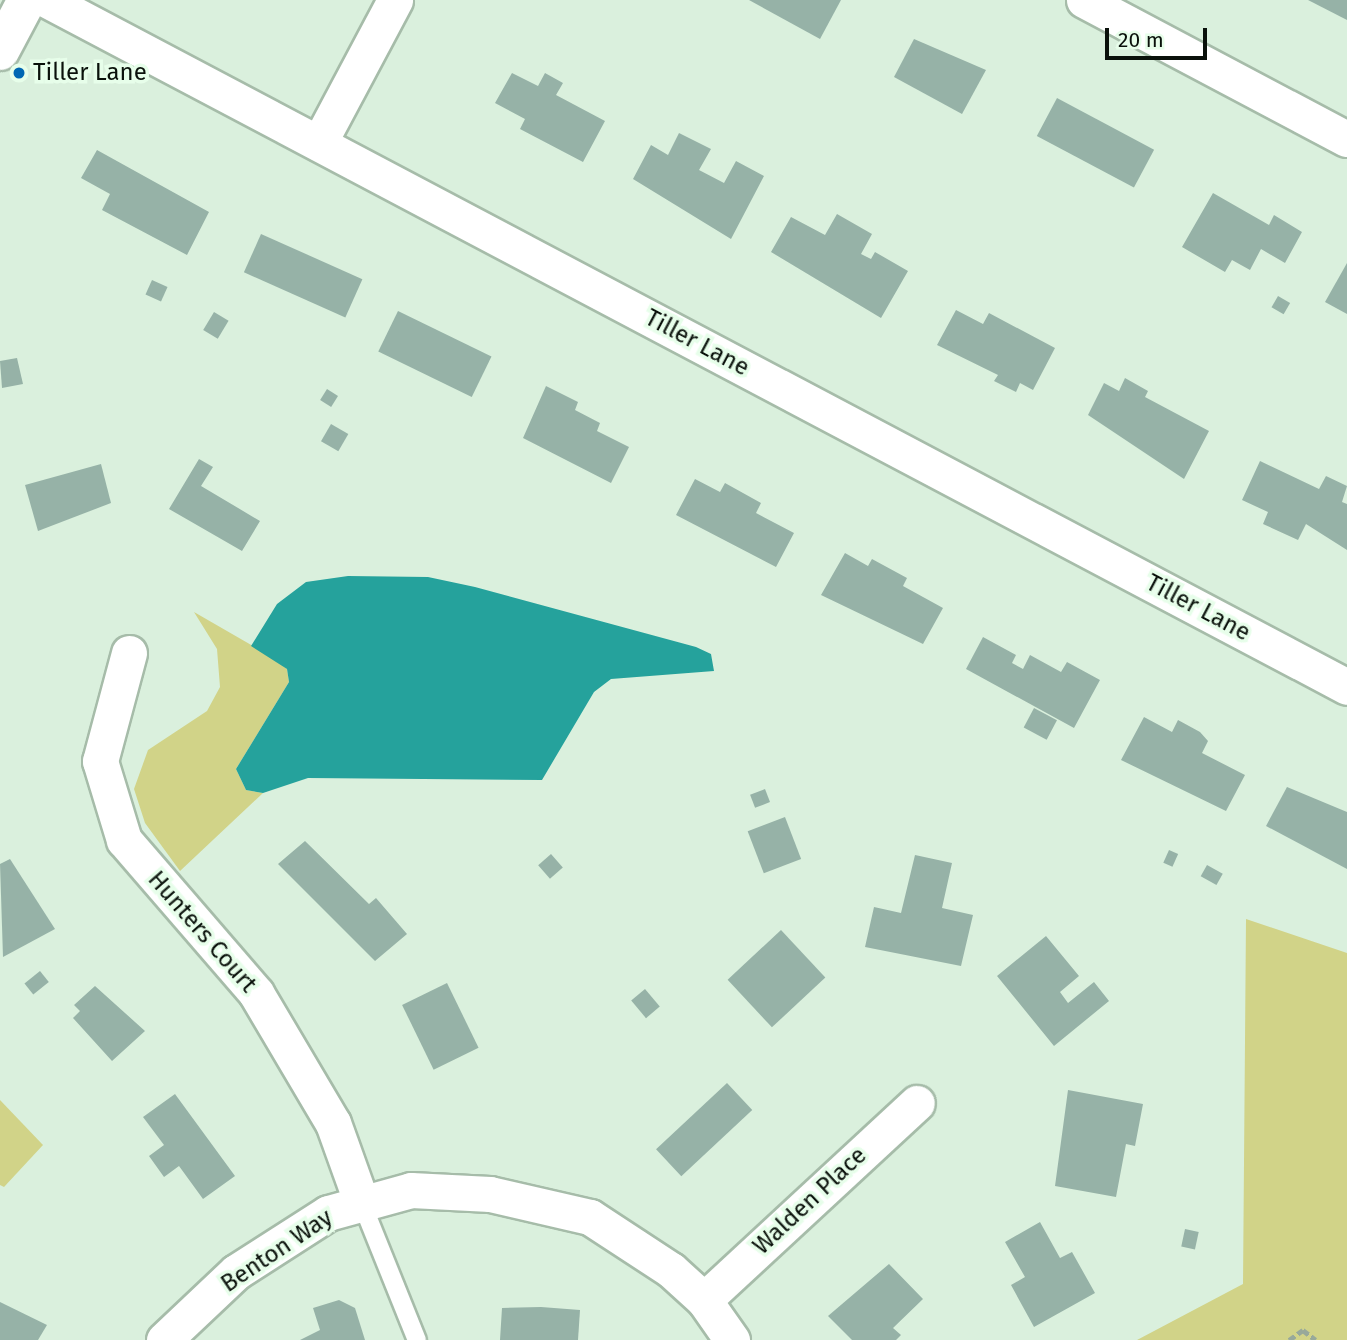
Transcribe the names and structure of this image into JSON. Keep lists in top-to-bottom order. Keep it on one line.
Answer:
{"streets":{"street":["Tiller Lane","Hunters Court","Walden Place","Benton Way"]},"crossings":[["Hunters Court","Benton Way"],["Walden Place","Benton Way"]],"places":["Tiller Lane"],"scale_bar":"20 m"}
